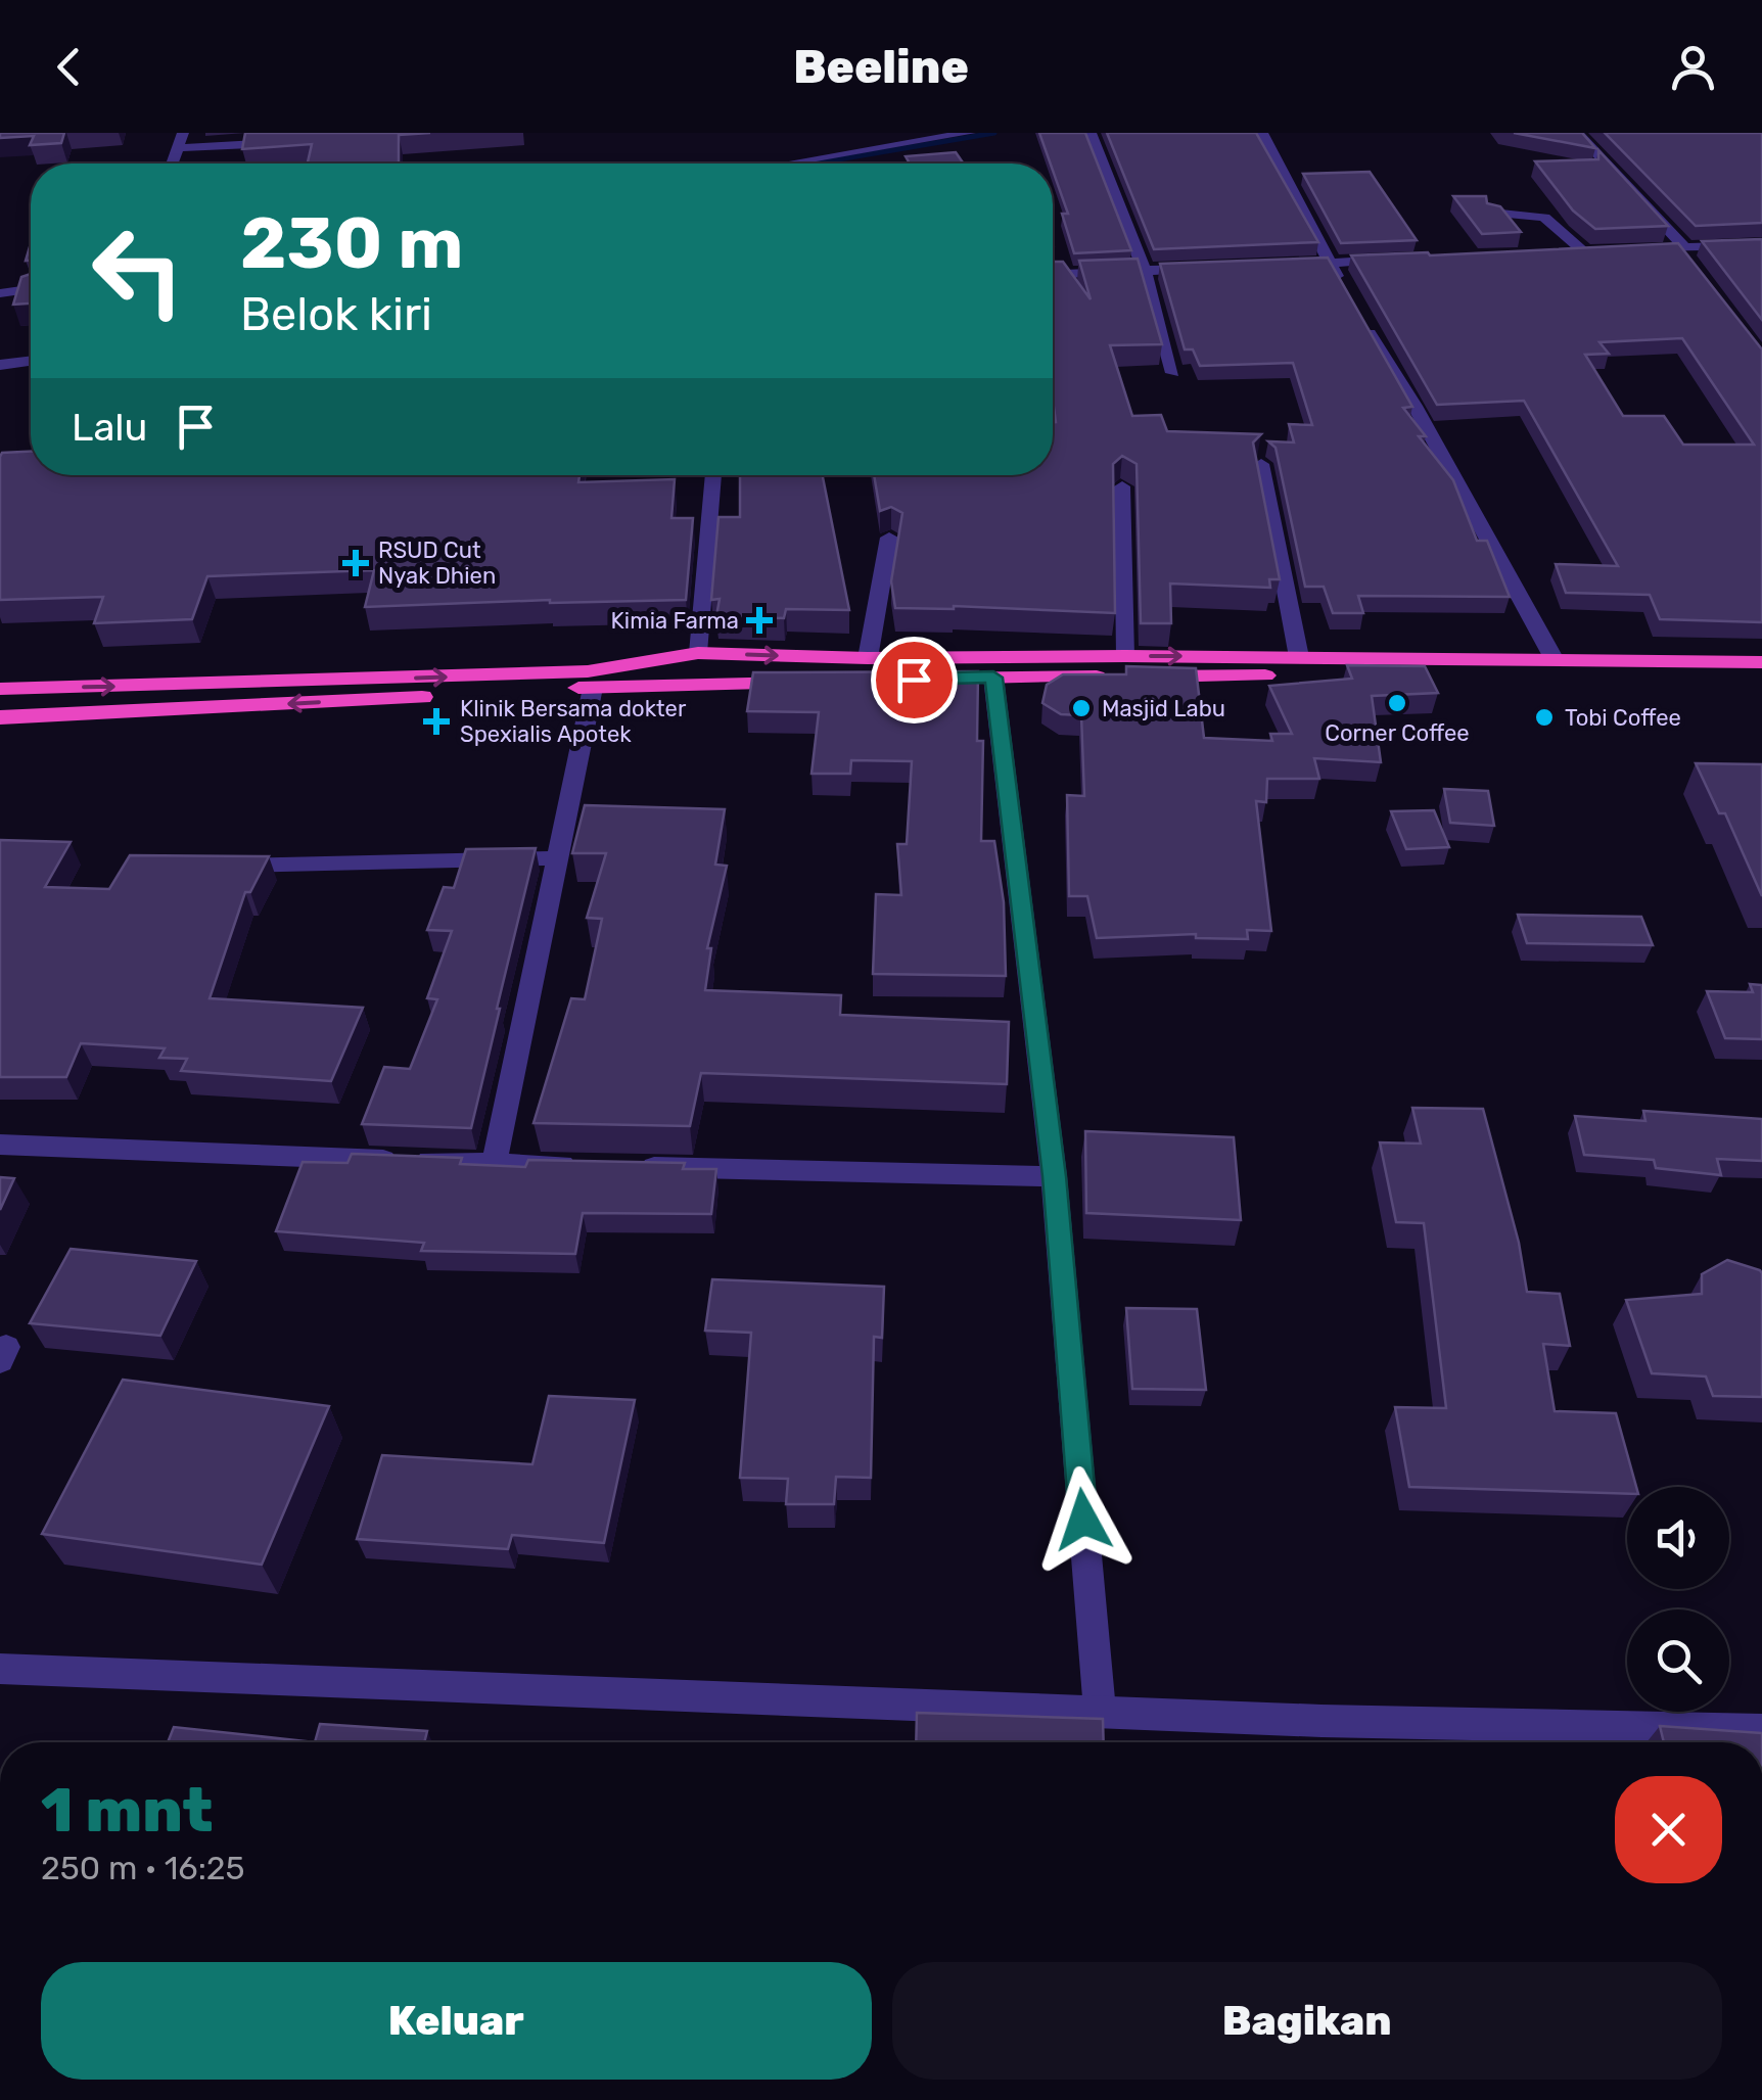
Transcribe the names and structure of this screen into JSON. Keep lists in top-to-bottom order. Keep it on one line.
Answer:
{"places":{"health":["RSUD Cut Nyak Dhien","Kimia Farma","Klinik Bersama dokter Spexialis Apotek"],"other":["Corner Coffee","Masjid Labu","Tobi Coffee"]},"page":{"header":"Beeline","turn":["230 m","Belok kiri"],"then":"Lalu","heading":["1 mnt","250 m · 16:25"],"buttons":["Keluar","Bagikan"]}}
